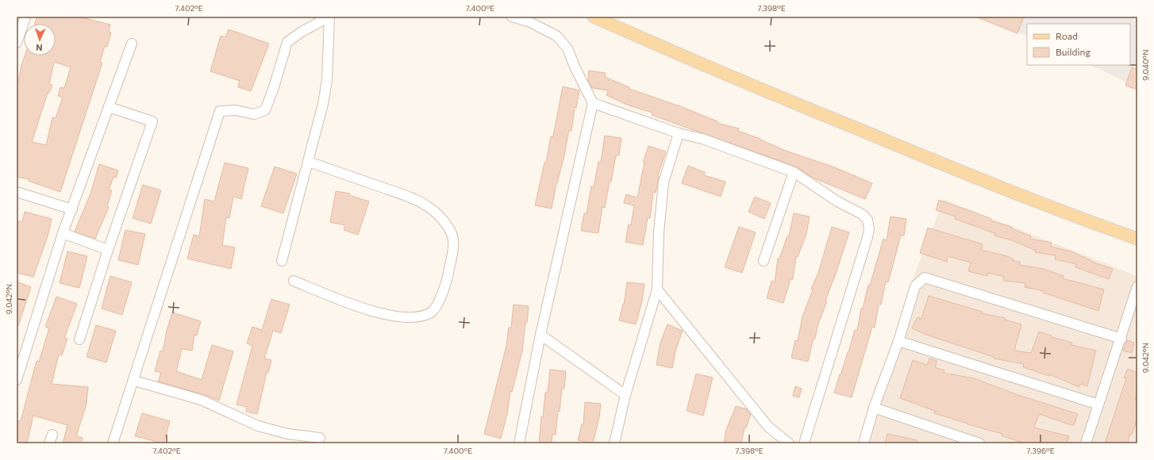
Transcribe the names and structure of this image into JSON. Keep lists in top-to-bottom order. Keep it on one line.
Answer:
{"legend":["Road","Building"],"north":"bottom","coordinates":["7.402°E","7.400°E","7.398°E","9.040°N","9.042°N","7.396°E"]}
